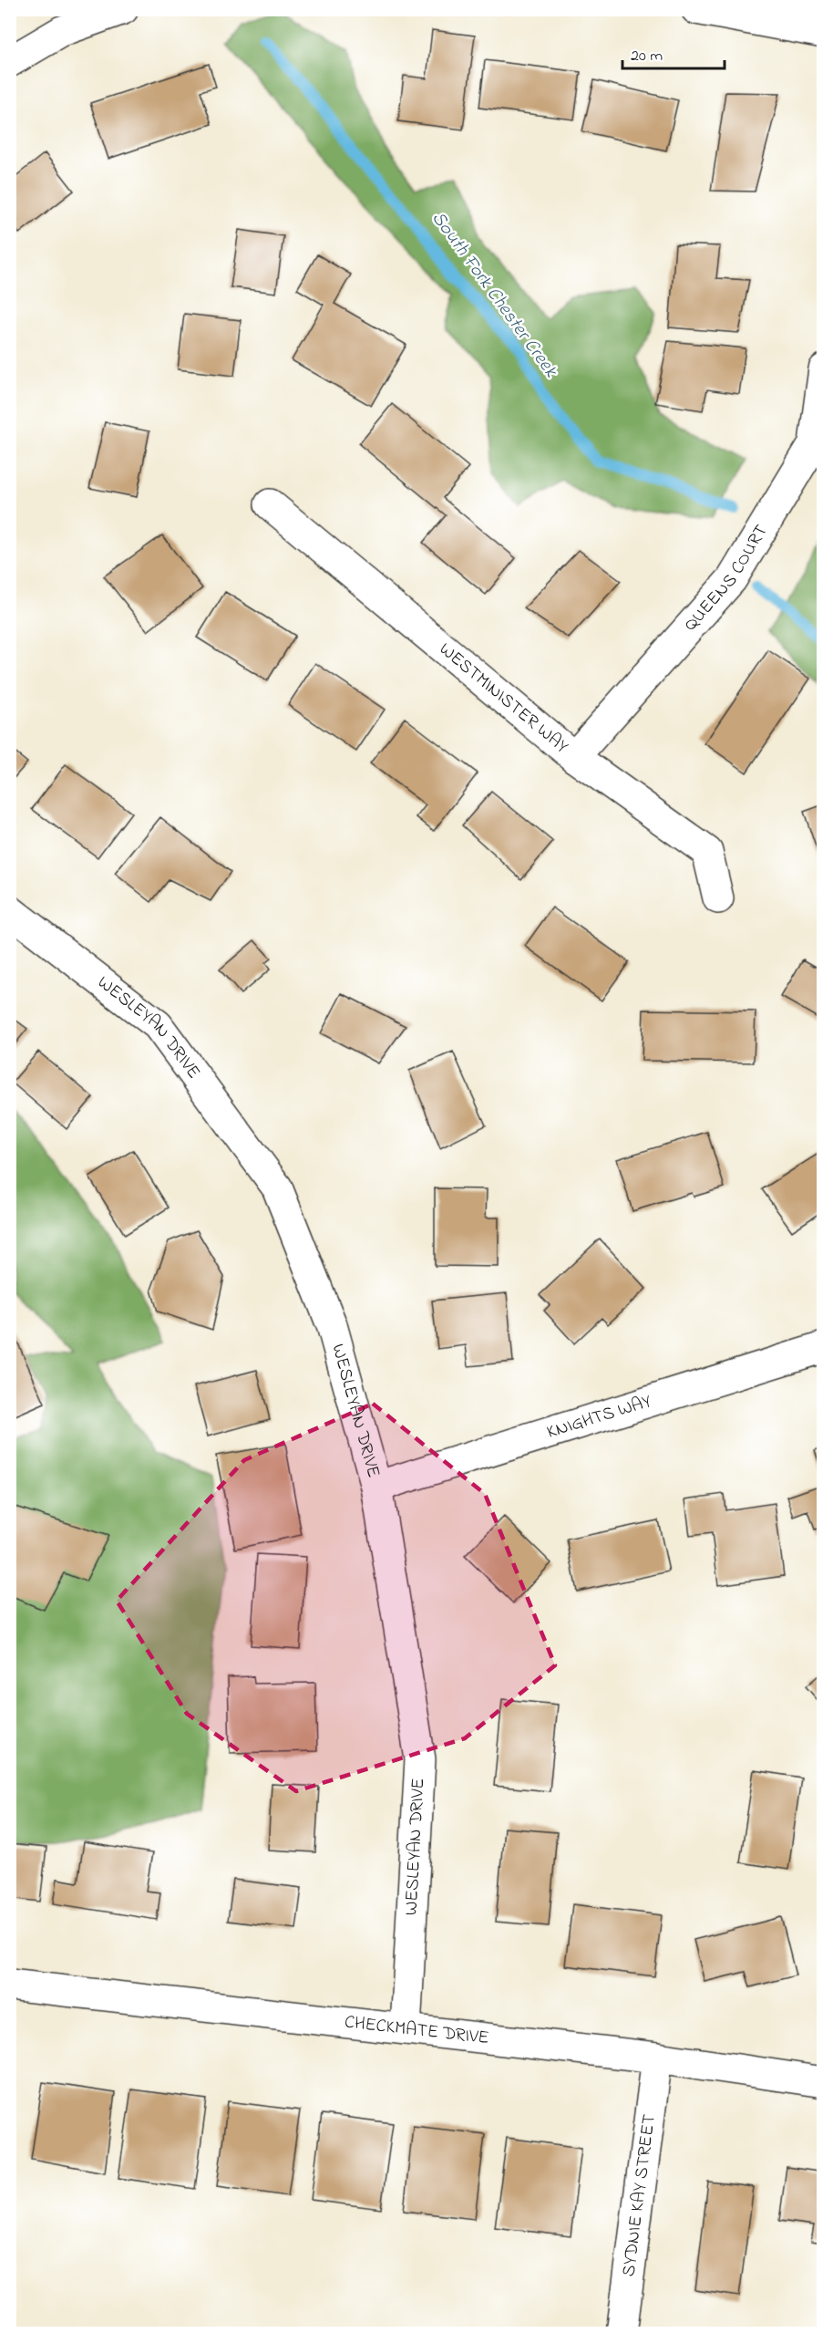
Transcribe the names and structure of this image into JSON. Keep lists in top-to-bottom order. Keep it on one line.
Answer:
{"streets":{"street":["QUEENS COURT","WESTMINISTER WAY","WESLEYAN DRIVE","KNIGHTS WAY","CHECKMATE DRIVE","SYDNIE KAY STREET"]},"crossings":[["QUEENS COURT","WESTMINISTER WAY"],["WESLEYAN DRIVE","KNIGHTS WAY"],["WESLEYAN DRIVE","CHECKMATE DRIVE"],["CHECKMATE DRIVE","SYDNIE KAY STREET"]],"water":["South Fork Chester Creek"],"scale_bar":"20 m"}
